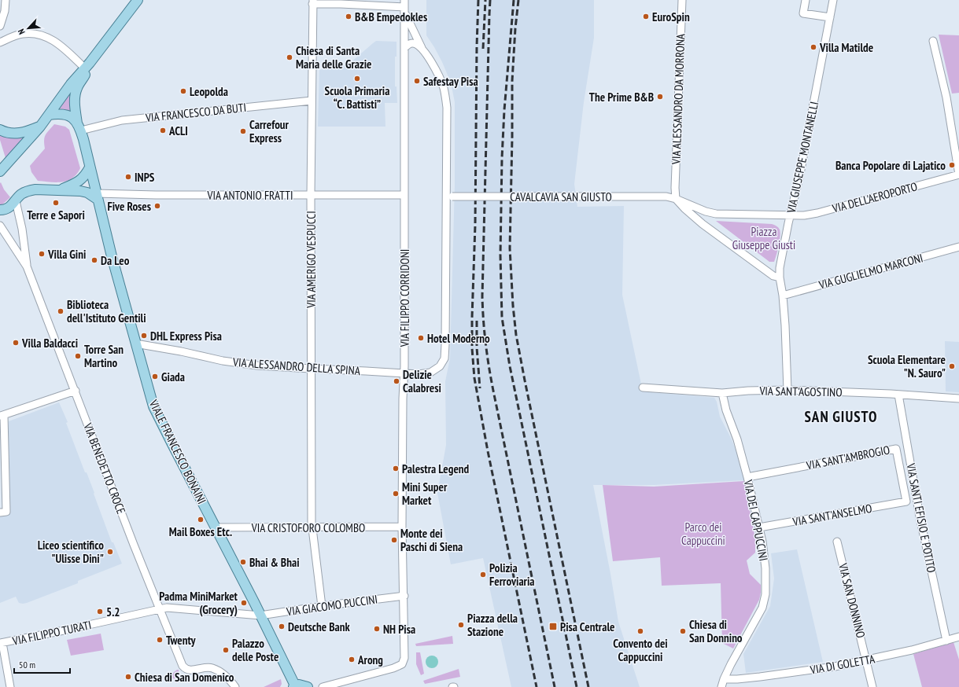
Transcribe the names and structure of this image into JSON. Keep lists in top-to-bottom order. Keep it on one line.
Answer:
{"streets":{"main road":["VIALE FRANCESCO BONAINI"],"street":["VIA ALESSANDRO DA MORRONA","VIA FRANCESCO DA BUTI","VIA GIUSEPPE MONTANELLI","VIA ANTONIO FRATTI","CAVALCAVIA SAN GIUSTO","VIA DELL'AEROPORTO","VIA AMERIGO VESPUCCI","VIA GUGLIELMO MARCONI","VIA FILIPPO CORRIDONI","VIA ALESSANDRO DELLA SPINA","VIA SANT'AGOSTINO","VIA SANT'AMBROGIO","VIA BENEDETTO CROCE","VIA SANT'ANSELMO","VIA SANTI EFISIO E POTITO","VIA DEI CAPPUCCINI","VIA CRISTOFORO COLOMBO","VIA SAN DONNINO","VIA GIACOMO PUCCINI","VIA FILIPPO TURATI","VIA DI GOLETTA"]},"crossings":[["VIA ALESSANDRO DA MORRONA","CAVALCAVIA SAN GIUSTO"],["VIA FRANCESCO DA BUTI","VIA AMERIGO VESPUCCI"],["VIA FRANCESCO DA BUTI","VIALE FRANCESCO BONAINI"],["VIA GIUSEPPE MONTANELLI","VIA DELL'AEROPORTO"],["VIA GIUSEPPE MONTANELLI","VIA GUGLIELMO MARCONI"],["VIA GIUSEPPE MONTANELLI","VIA SANT'AGOSTINO"],["VIA ANTONIO FRATTI","VIA AMERIGO VESPUCCI"],["VIA ANTONIO FRATTI","VIA FILIPPO CORRIDONI"],["VIA ANTONIO FRATTI","VIALE FRANCESCO BONAINI"],["VIA AMERIGO VESPUCCI","VIA FILIPPO CORRIDONI"],["VIA AMERIGO VESPUCCI","VIA ALESSANDRO DELLA SPINA"],["VIA AMERIGO VESPUCCI","VIA CRISTOFORO COLOMBO"],["VIA AMERIGO VESPUCCI","VIA GIACOMO PUCCINI"],["VIA FILIPPO CORRIDONI","VIA ALESSANDRO DELLA SPINA"],["VIA FILIPPO CORRIDONI","VIA CRISTOFORO COLOMBO"],["VIA FILIPPO CORRIDONI","VIA GIACOMO PUCCINI"],["VIA ALESSANDRO DELLA SPINA","VIALE FRANCESCO BONAINI"],["VIA SANT'AGOSTINO","VIA SANTI EFISIO E POTITO"],["VIA SANT'AGOSTINO","VIA DEI CAPPUCCINI"],["VIALE FRANCESCO BONAINI","VIA CRISTOFORO COLOMBO"],["VIALE FRANCESCO BONAINI","VIA GIACOMO PUCCINI"],["VIA SANT'AMBROGIO","VIA SANT'ANSELMO"],["VIA SANT'AMBROGIO","VIA DEI CAPPUCCINI"],["VIA BENEDETTO CROCE","VIA GIACOMO PUCCINI"],["VIA BENEDETTO CROCE","VIA FILIPPO TURATI"],["VIA SANT'ANSELMO","VIA DEI CAPPUCCINI"],["VIA SANTI EFISIO E POTITO","VIA DI GOLETTA"],["VIA DEI CAPPUCCINI","VIA DI GOLETTA"],["VIA SAN DONNINO","VIA DI GOLETTA"],["VIA GIACOMO PUCCINI","VIA FILIPPO TURATI"]],"districts":["SAN GIUSTO"],"parks":["Piazza Giuseppe Giusti","Parco dei Cappuccini"],"places":{"other":["B&B Empedokles","EuroSpin","Villa Matilde","Chiesa di Santa Maria delle Grazie","Scuola Primaria “C. Battisti”","Safestay Pisa","Leopolda","The Prime B&B","ACLI","Carrefour Express","Banca Popolare di Lajatico","INPS","Terre e Sapori","Five Roses","Villa Gini","Da Leo","Biblioteca dell'Istituto Gentili","DHL Express Pisa","Hotel Moderno","Villa Baldacci","Torre San Martino","Scuola Elementare \"N. Sauro\"","Giada","Delizie Calabresi","Palestra Legend","Mini Super Market","Mail Boxes Etc.","Monte dei Paschi di Siena","Liceo scientifico \"Ulisse Dini\"","Bhai & Bhai","Polizia Ferroviaria","Padma MiniMarket (Grocery)","5.2","Piazza della Stazione","Deutsche Bank","NH Pisa","Convento dei Cappuccini","Chiesa di San Donnino","Twenty","Palazzo delle Poste","Arong","Chiesa di San Domenico"],"transit":["Pisa Centrale"]},"scale_bar":"50 m","north":"bottom left"}
